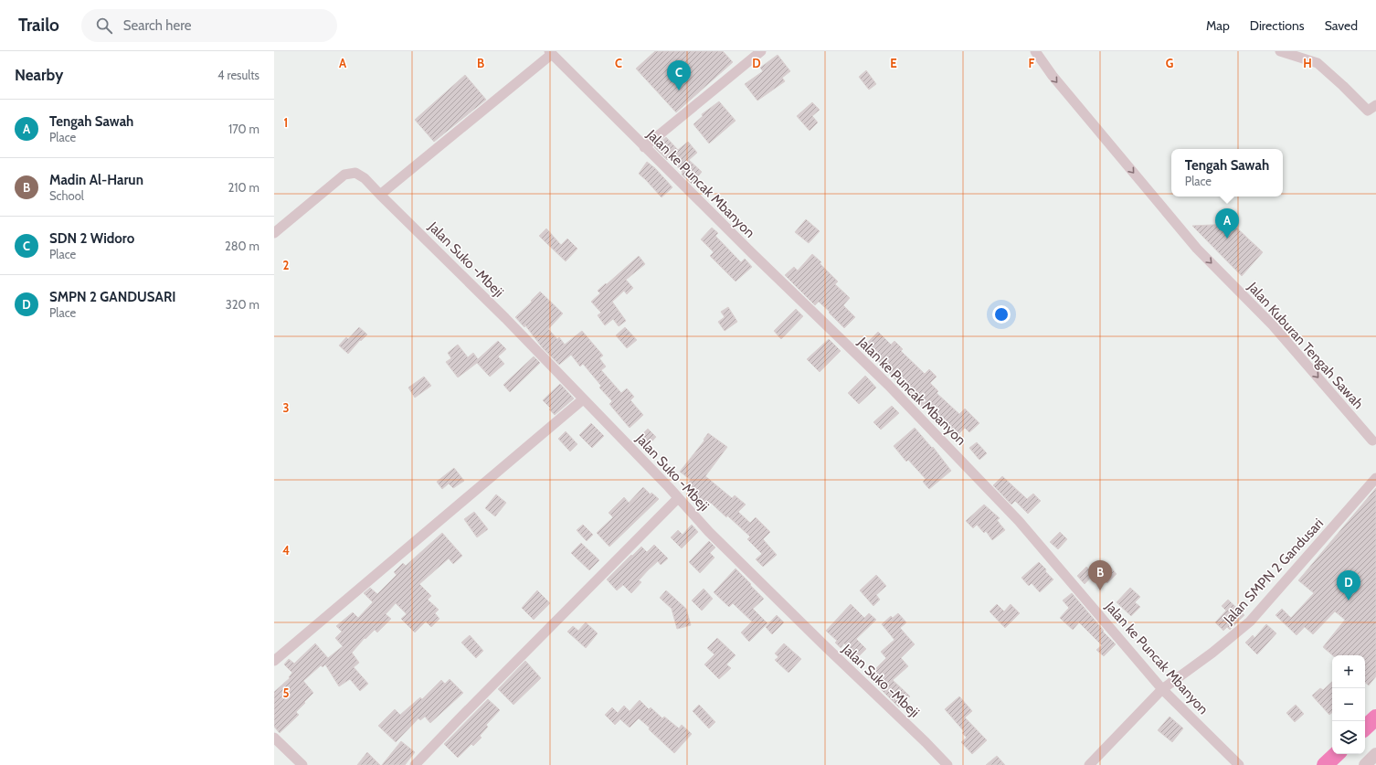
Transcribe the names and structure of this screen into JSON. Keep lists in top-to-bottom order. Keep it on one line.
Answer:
{"streets":{"street":["Jalan ke Puncak Mbanyon","Jalan Suko -Mbeji","Jalan Kuburan Tengah Sawah","Jalan SMPN 2 Gandusari"]},"crossings":[["Jalan ke Puncak Mbanyon","Jalan SMPN 2 Gandusari"]],"one_way":["Jalan Kuburan Tengah Sawah"],"page":{"header":"Trailo","search":"Search here","nav":["Map","Directions","Saved"],"heading":["Nearby","4 results"],"pins":["C","A","B","D"],"list":[{"mark":"A","name":"Tengah Sawah","note":"Place","value":"170 m"},{"mark":"B","name":"Madin Al-Harun","note":"School","value":"210 m"},{"mark":"C","name":"SDN 2 Widoro","note":"Place","value":"280 m"},{"mark":"D","name":"SMPN 2 GANDUSARI","note":"Place","value":"320 m"}],"popup":["Tengah Sawah","Place"],"map_buttons":["+","−"]},"grid":{"columns":["A","B","C","D","E","F","G","H"],"rows":["1","2","3","4","5"]}}
